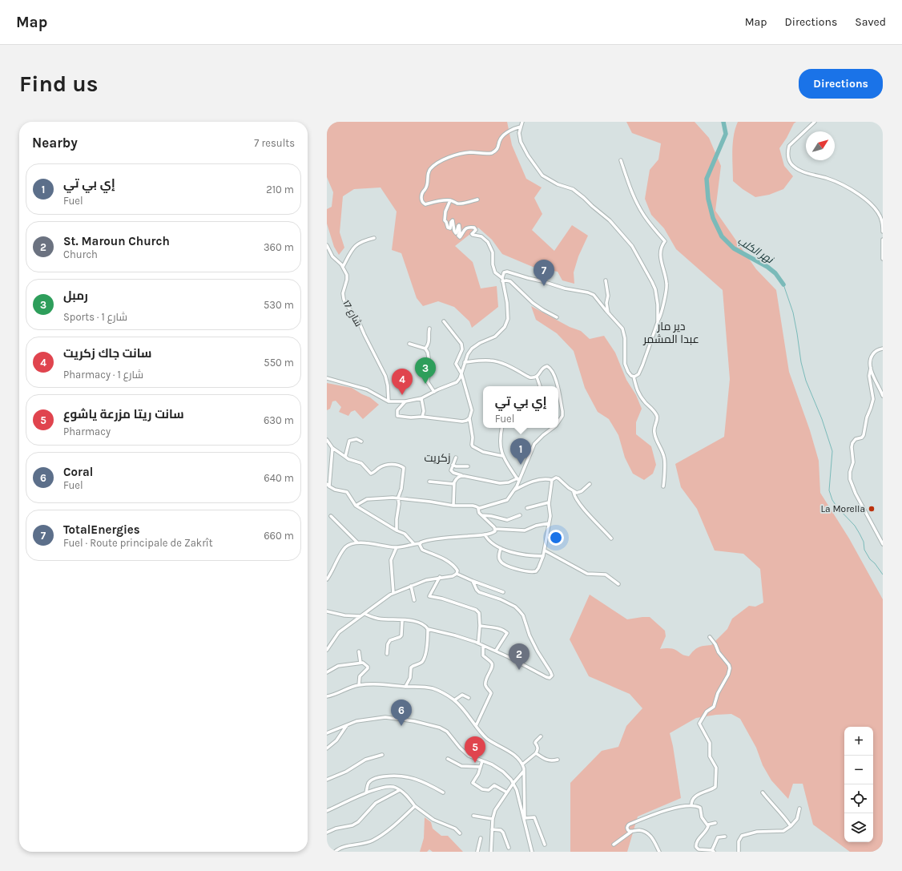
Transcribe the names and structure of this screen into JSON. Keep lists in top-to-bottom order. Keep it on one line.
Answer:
{"streets":{"street":["شارع 17"]},"districts":["دير مار عبدا المشمر","زكريت"],"water":["نهر الكلب"],"places":["La Morella"],"north":"top right","page":{"header":"Map","nav":["Map","Directions","Saved"],"buttons":"Directions","title":"Find us","heading":["Nearby","7 results"],"list":[{"mark":"1","name":"إي بي تي","note":"Fuel","value":"210 m"},{"mark":"2","name":"St. Maroun Church","note":"Church","value":"360 m"},{"mark":"3","name":"رمبل","note":"Sports · شارع 1","value":"530 m"},{"mark":"4","name":"سانت جاك زكريت","note":"Pharmacy · شارع 1","value":"550 m"},{"mark":"5","name":"سانت ريتا مزرعة ياشوع","note":"Pharmacy","value":"630 m"},{"mark":"6","name":"Coral","note":"Fuel","value":"640 m"},{"mark":"7","name":"TotalEnergies","note":"Fuel · Route principale de Zakrît","value":"660 m"}],"pins":["7","3","4","1","2","6","5"],"popup":["إي بي تي","Fuel"],"map_buttons":["+","−"]}}
